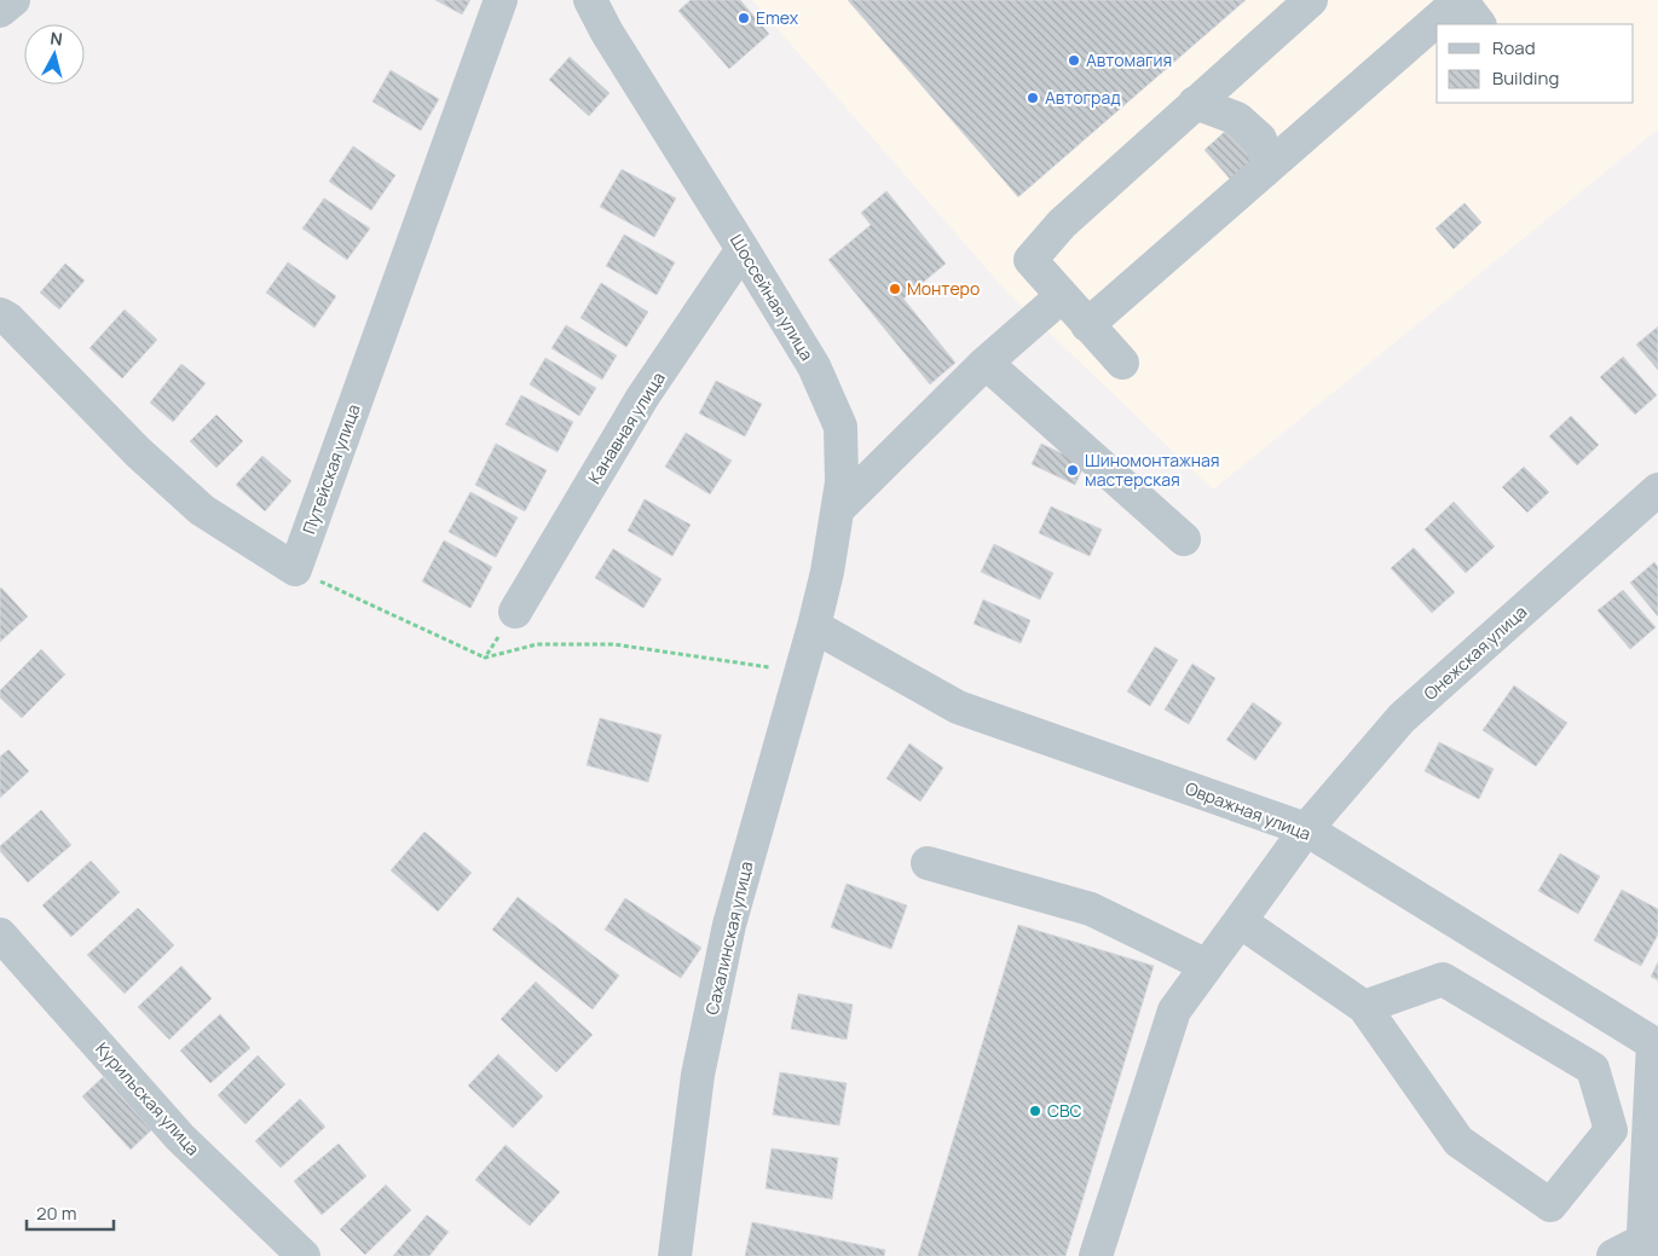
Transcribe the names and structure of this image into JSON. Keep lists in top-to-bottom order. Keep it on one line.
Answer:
{"streets":{"street":["Шоссейная улица","Канавная улица","Путейская улица","Онежская улица","Овражная улица","Сахалинская улица","Курильская улица"]},"crossings":[["Шоссейная улица","Канавная улица"],["Шоссейная улица","Овражная улица"],["Шоссейная улица","Сахалинская улица"],["Онежская улица","Овражная улица"],["Овражная улица","Сахалинская улица"]],"places":["Emex","Автомагия","Автоград","Монтеро","Шиномонтажная мастерская","СВС"],"legend":["Road","Building"],"scale_bar":"20 m","north":"top"}
